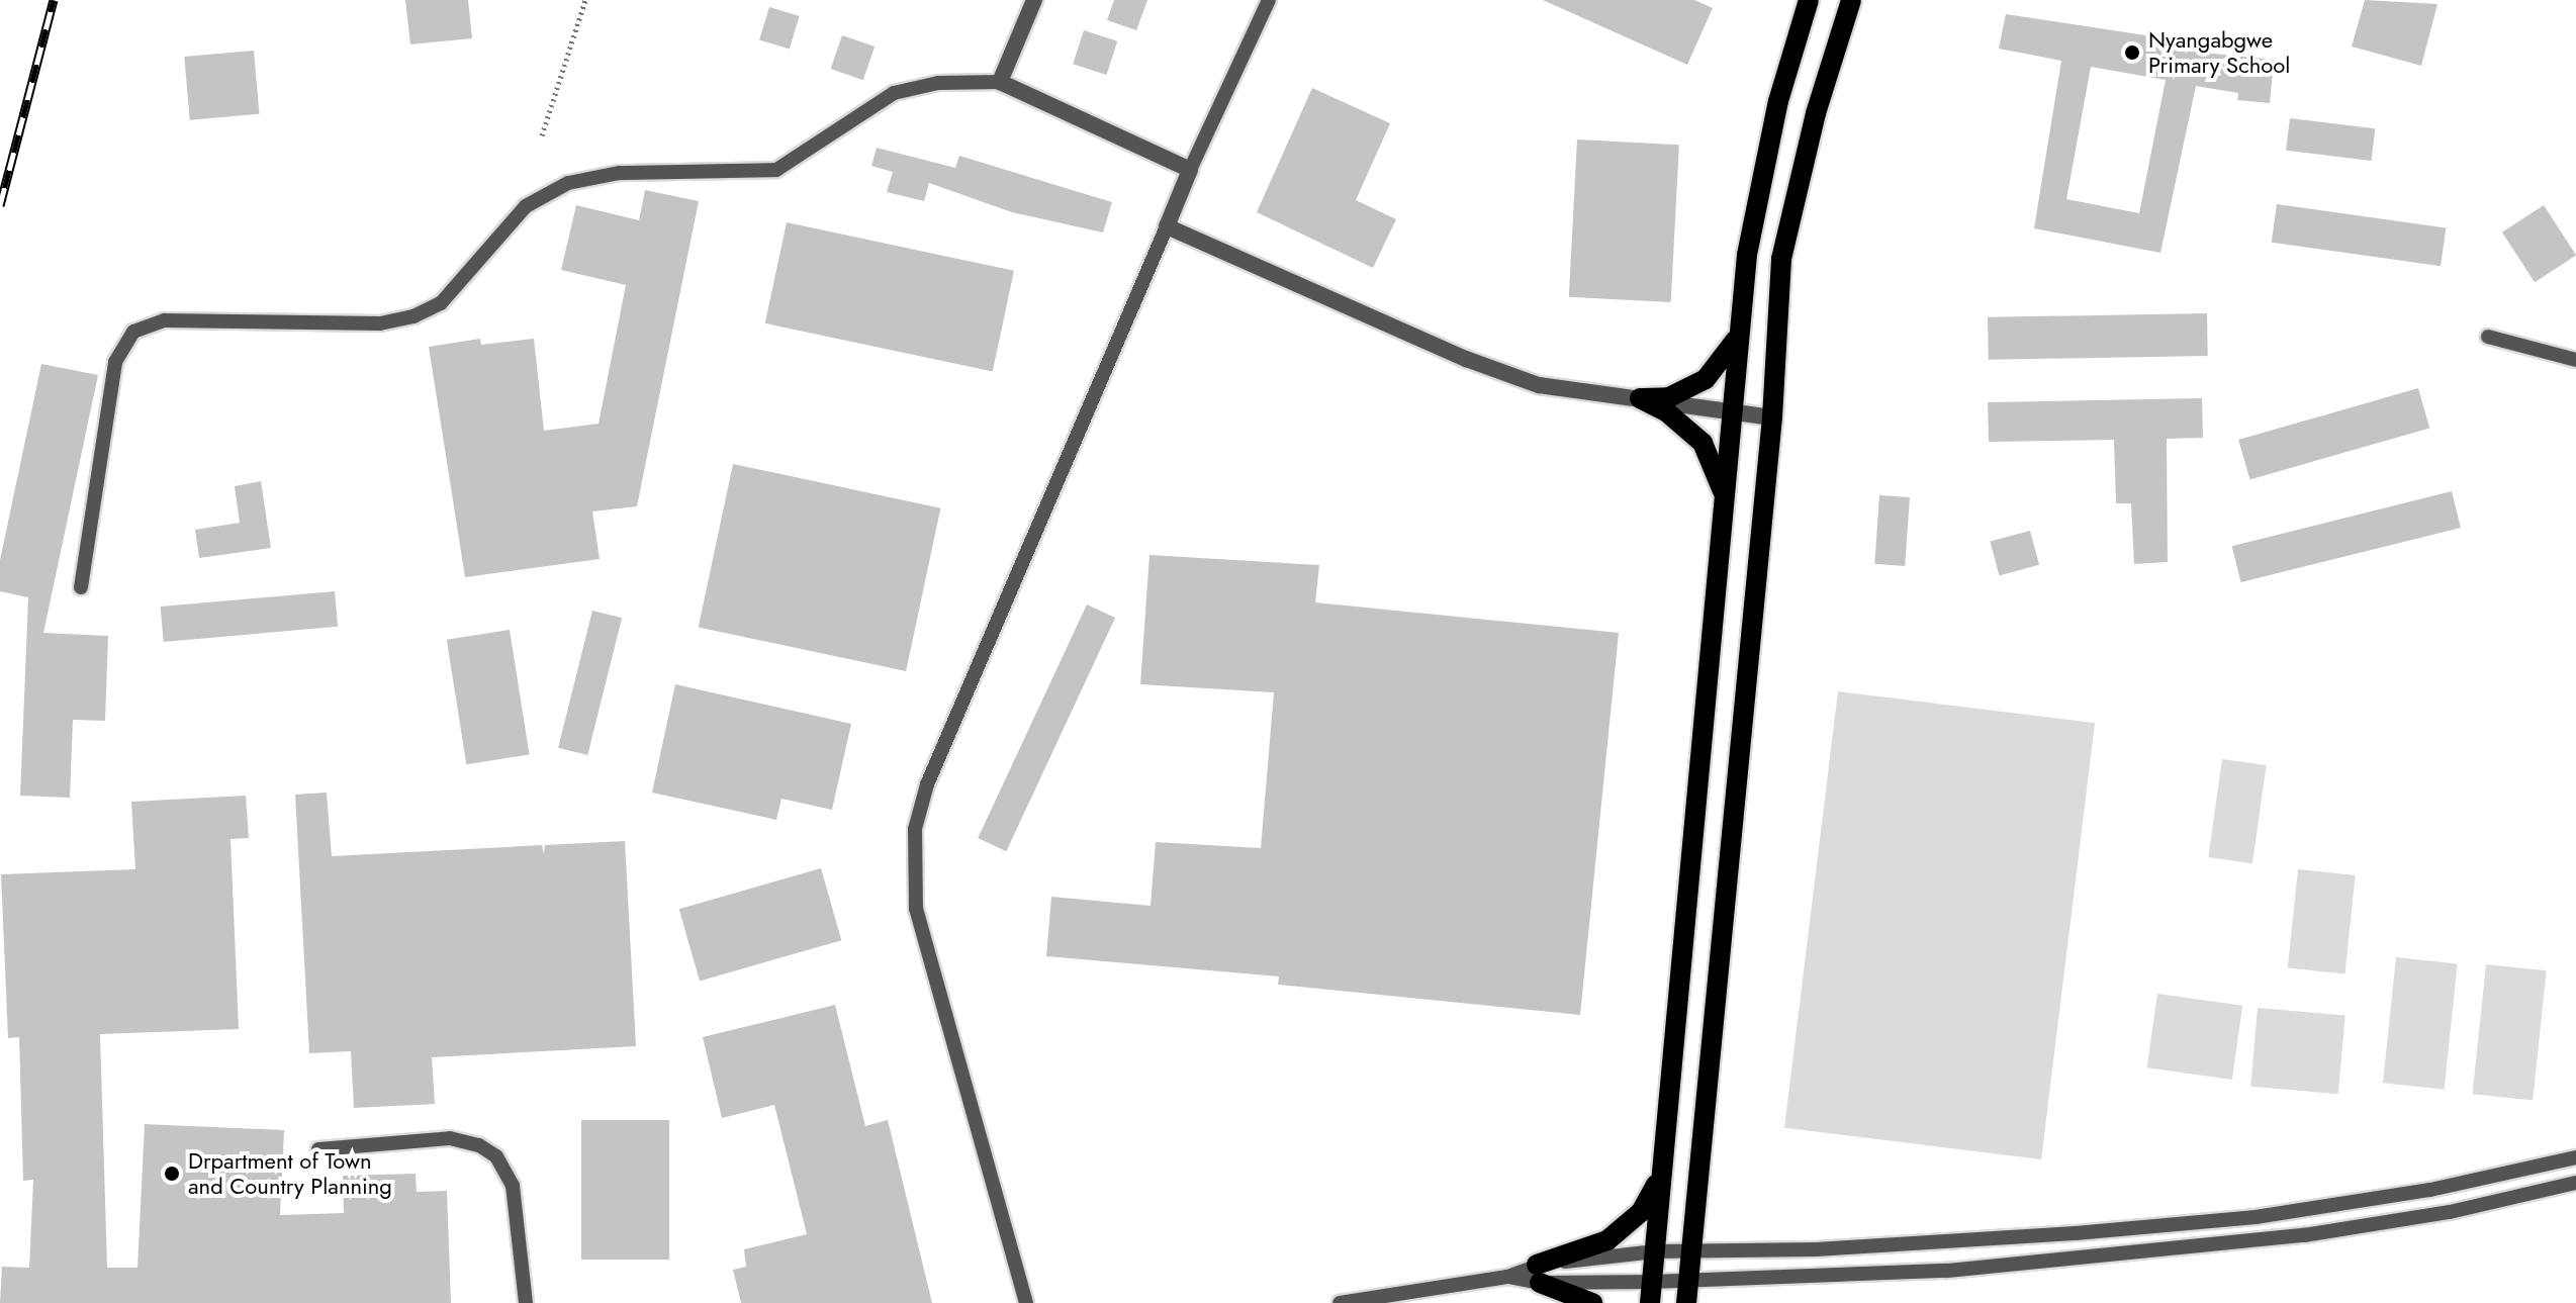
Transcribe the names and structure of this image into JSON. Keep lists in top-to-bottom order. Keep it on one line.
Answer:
{"places":["Nyangabgwe Primary School","Drpartment of Town and Country Planning"]}
